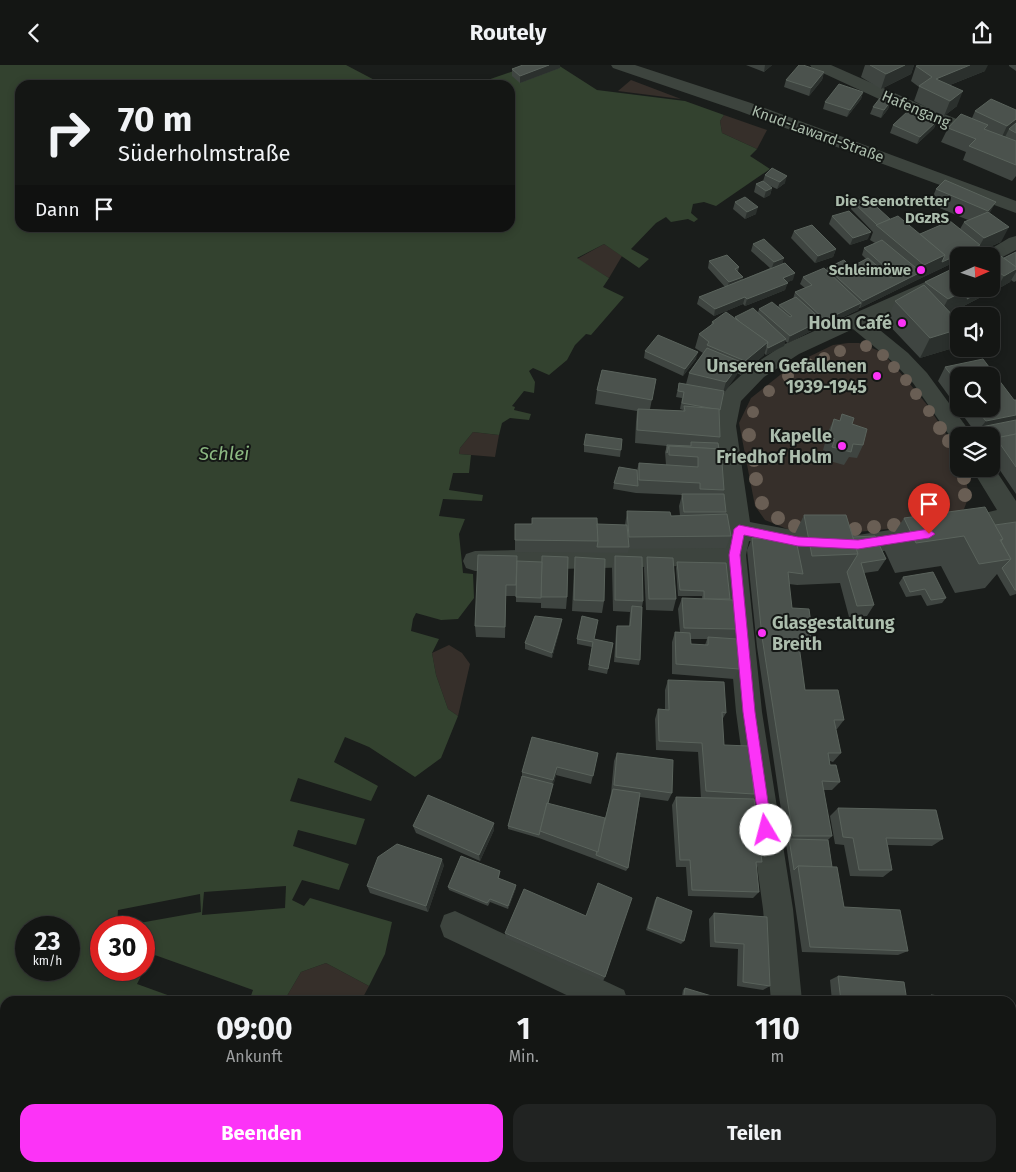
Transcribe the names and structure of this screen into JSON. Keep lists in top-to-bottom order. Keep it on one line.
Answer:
{"streets":{"street":["Hafengang","Knud-Laward-Straße"]},"water":["Schlei"],"places":["Die Seenotretter DGzRS","Schleimöwe","Holm Café","Unseren Gefallenen 1939-1945","Kapelle Friedhof Holm","Glasgestaltung Breith"],"north":"right","page":{"header":"Routely","turn":["70 m","Süderholmstraße"],"then":"Dann","speed":"23 km/h","limit":"30","eta":["09:00","Ankunft","1","Min.","110","m"],"buttons":["Beenden","Teilen"]}}
